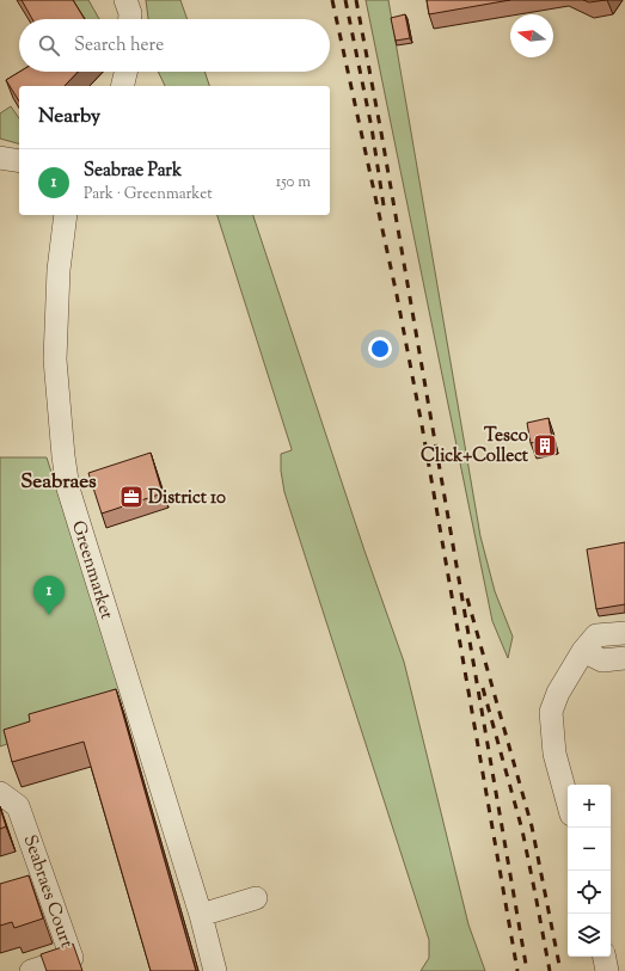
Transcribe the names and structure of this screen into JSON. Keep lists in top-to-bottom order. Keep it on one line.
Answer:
{"streets":{"street":["Greenmarket","Seabraes Court"]},"districts":["Seabraes"],"places":{"building":["Tesco Click+Collect"],"office":["District 10"]},"north":"left","page":{"search":"Search here","heading":"Nearby","list":[{"mark":"1","name":"Seabrae Park","note":"Park · Greenmarket","value":"150 m"}],"pins":"1","map_buttons":["+","−"]}}
